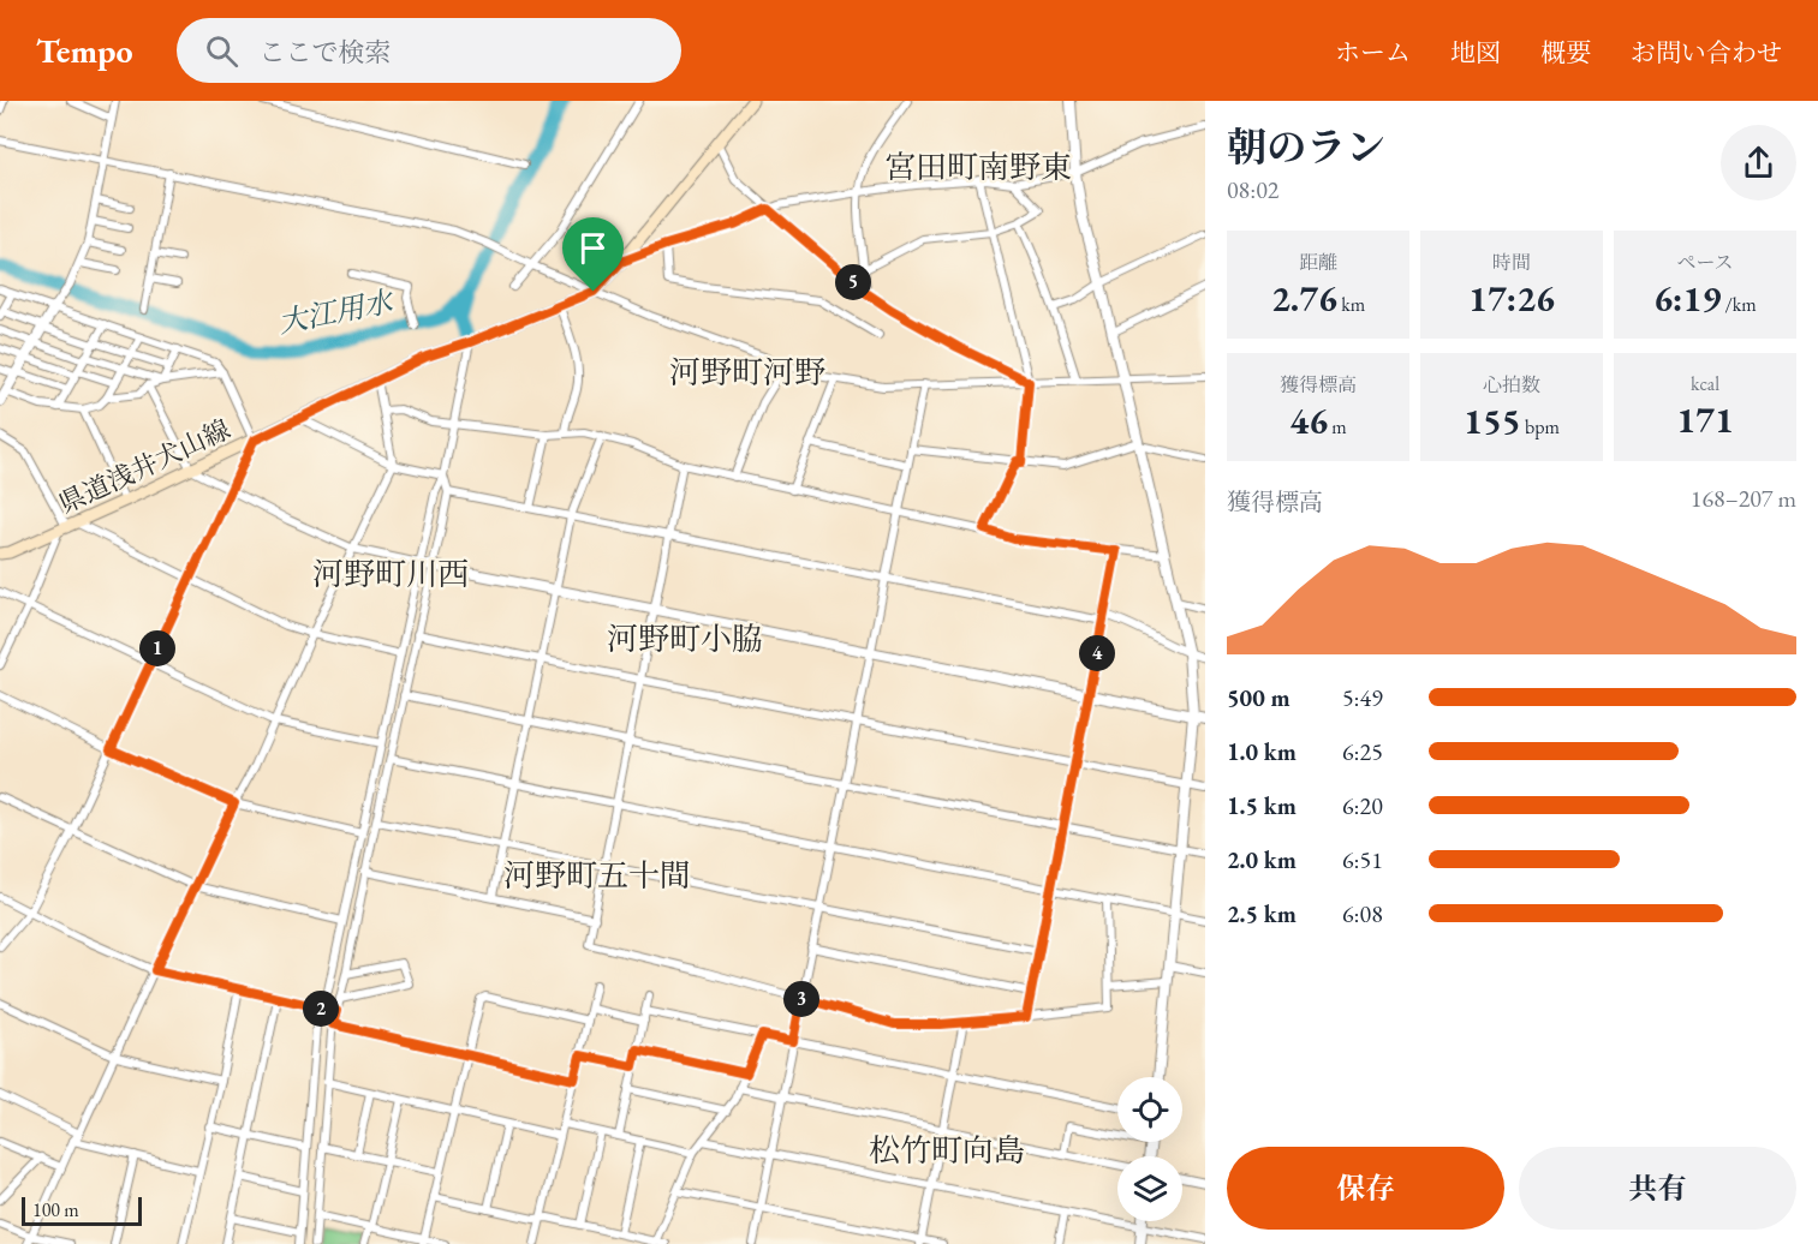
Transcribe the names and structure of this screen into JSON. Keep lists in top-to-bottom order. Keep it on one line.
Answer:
{"streets":{"main road":["県道浅井犬山線"]},"districts":["宮田町南野東","河野町河野","河野町川西","河野町小脇","河野町五十間","松竹町向島"],"water":["大江用水"],"scale_bar":"100 m","page":{"header":"Tempo","search":"ここで検索","nav":["ホーム","地図","概要","お問い合わせ"],"heading":["朝のラン","08:02"],"stats":[["距離","2.76 km"],["時間","17:26"],["ペース","6:19 /km"],["獲得標高","46 m"],["心拍数","155 bpm"],["kcal","171"]],"pins":["5","1","4","3","2"],"chart":["獲得標高","168–207 m"],"list":[{"name":"500 m","note":"5:49"},{"name":"1.0 km","note":"6:25"},{"name":"1.5 km","note":"6:20"},{"name":"2.0 km","note":"6:51"},{"name":"2.5 km","note":"6:08"}],"buttons":["保存","共有"],"scale":"100 m"}}
